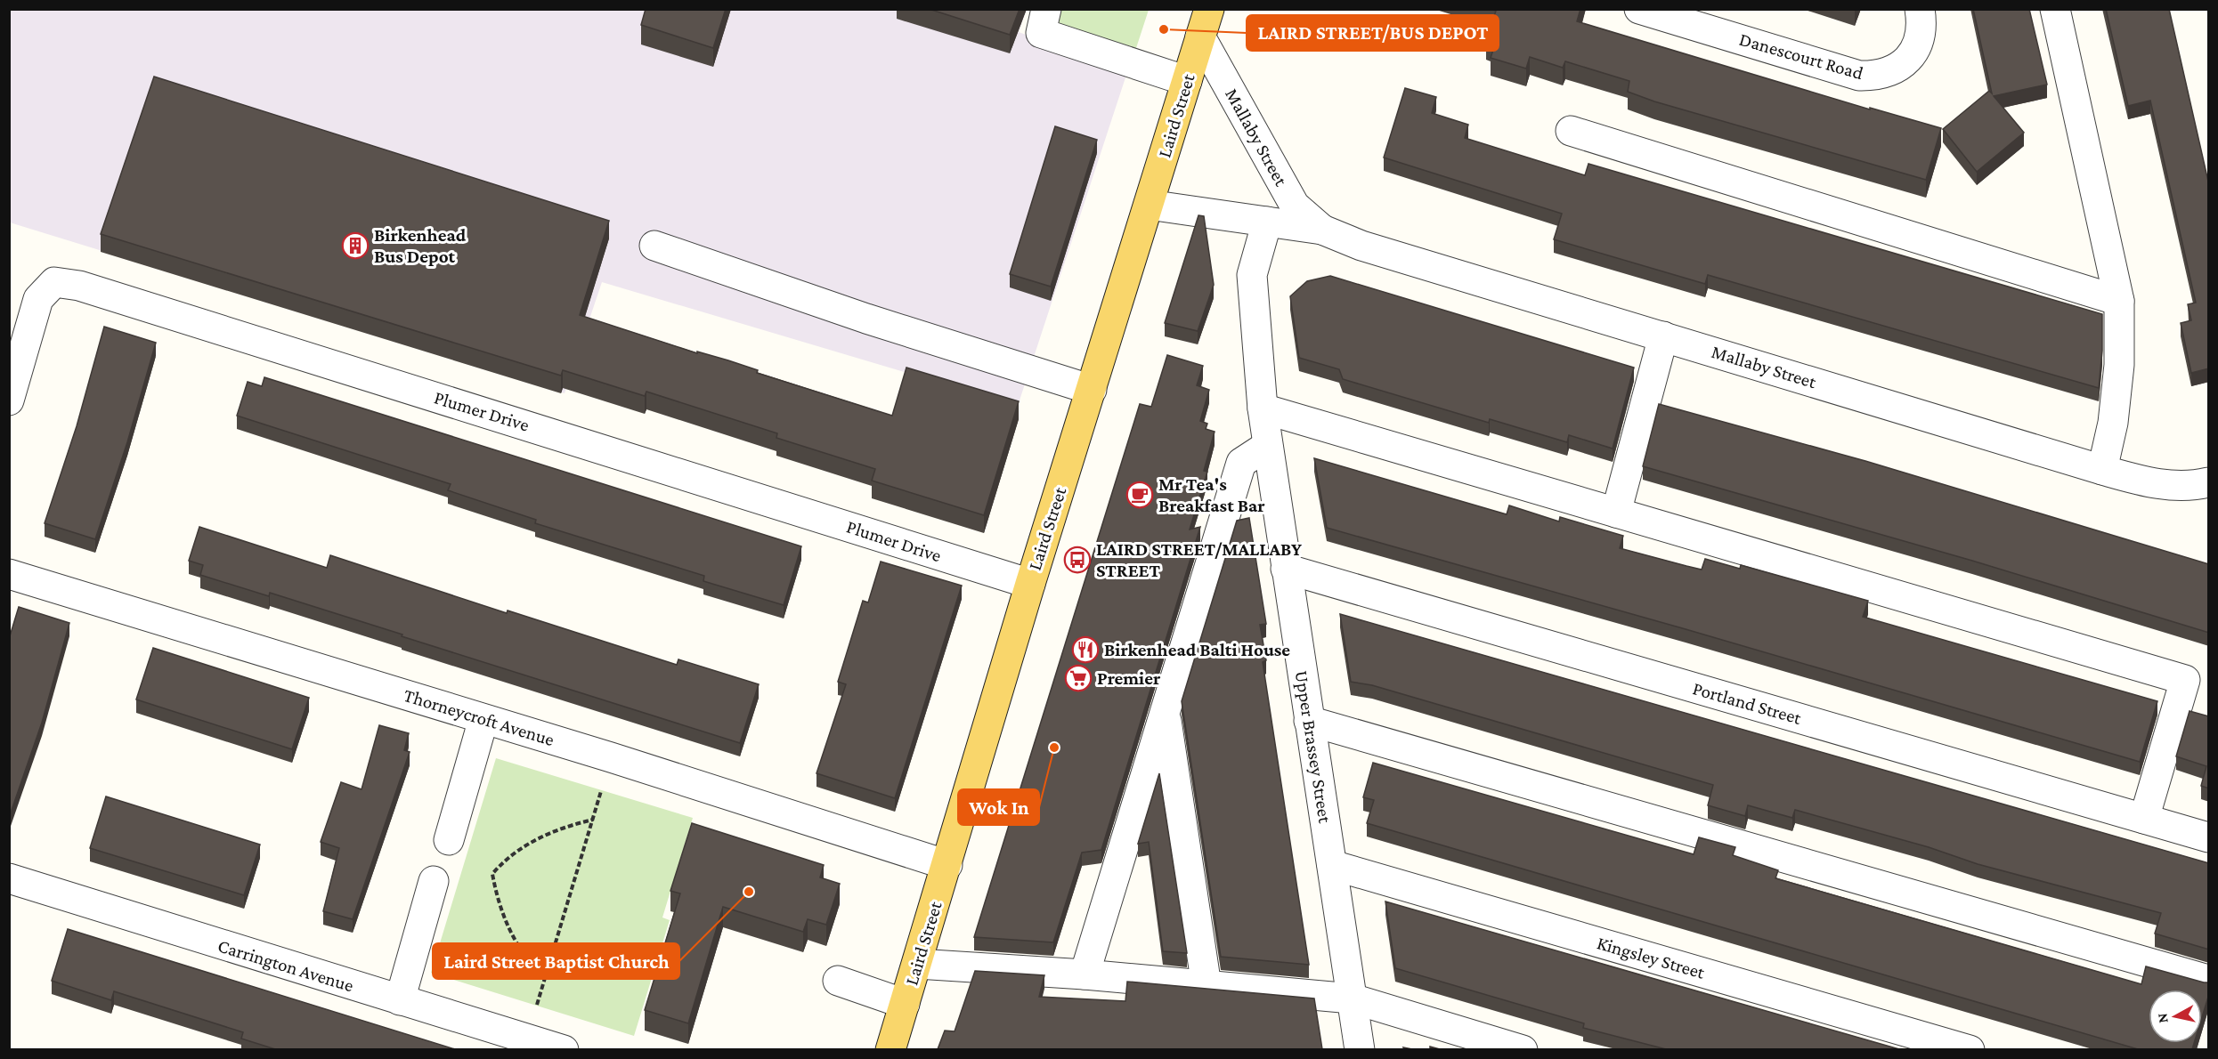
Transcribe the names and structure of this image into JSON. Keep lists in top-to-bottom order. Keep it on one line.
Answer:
{"streets":{"main road":["Laird Street"],"street":["Danescourt Road","Mallaby Street","Plumer Drive","Portland Street","Thorneycroft Avenue","Upper Brassey Street","Kingsley Street","Carrington Avenue"]},"crossings":[["Laird Street","Mallaby Street"],["Laird Street","Plumer Drive"],["Laird Street","Thorneycroft Avenue"],["Mallaby Street","Upper Brassey Street"],["Portland Street","Upper Brassey Street"],["Upper Brassey Street","Kingsley Street"]],"places":{"other":["LAIRD STREET/BUS DEPOT","Wok In","Laird Street Baptist Church"],"building":["Birkenhead Bus Depot"],"cafe":["Mr Tea's Breakfast Bar"],"bus stop":["LAIRD STREET/MALLABY STREET"],"restaurant":["Birkenhead Balti House"],"supermarket":["Premier"]},"north":"left"}
